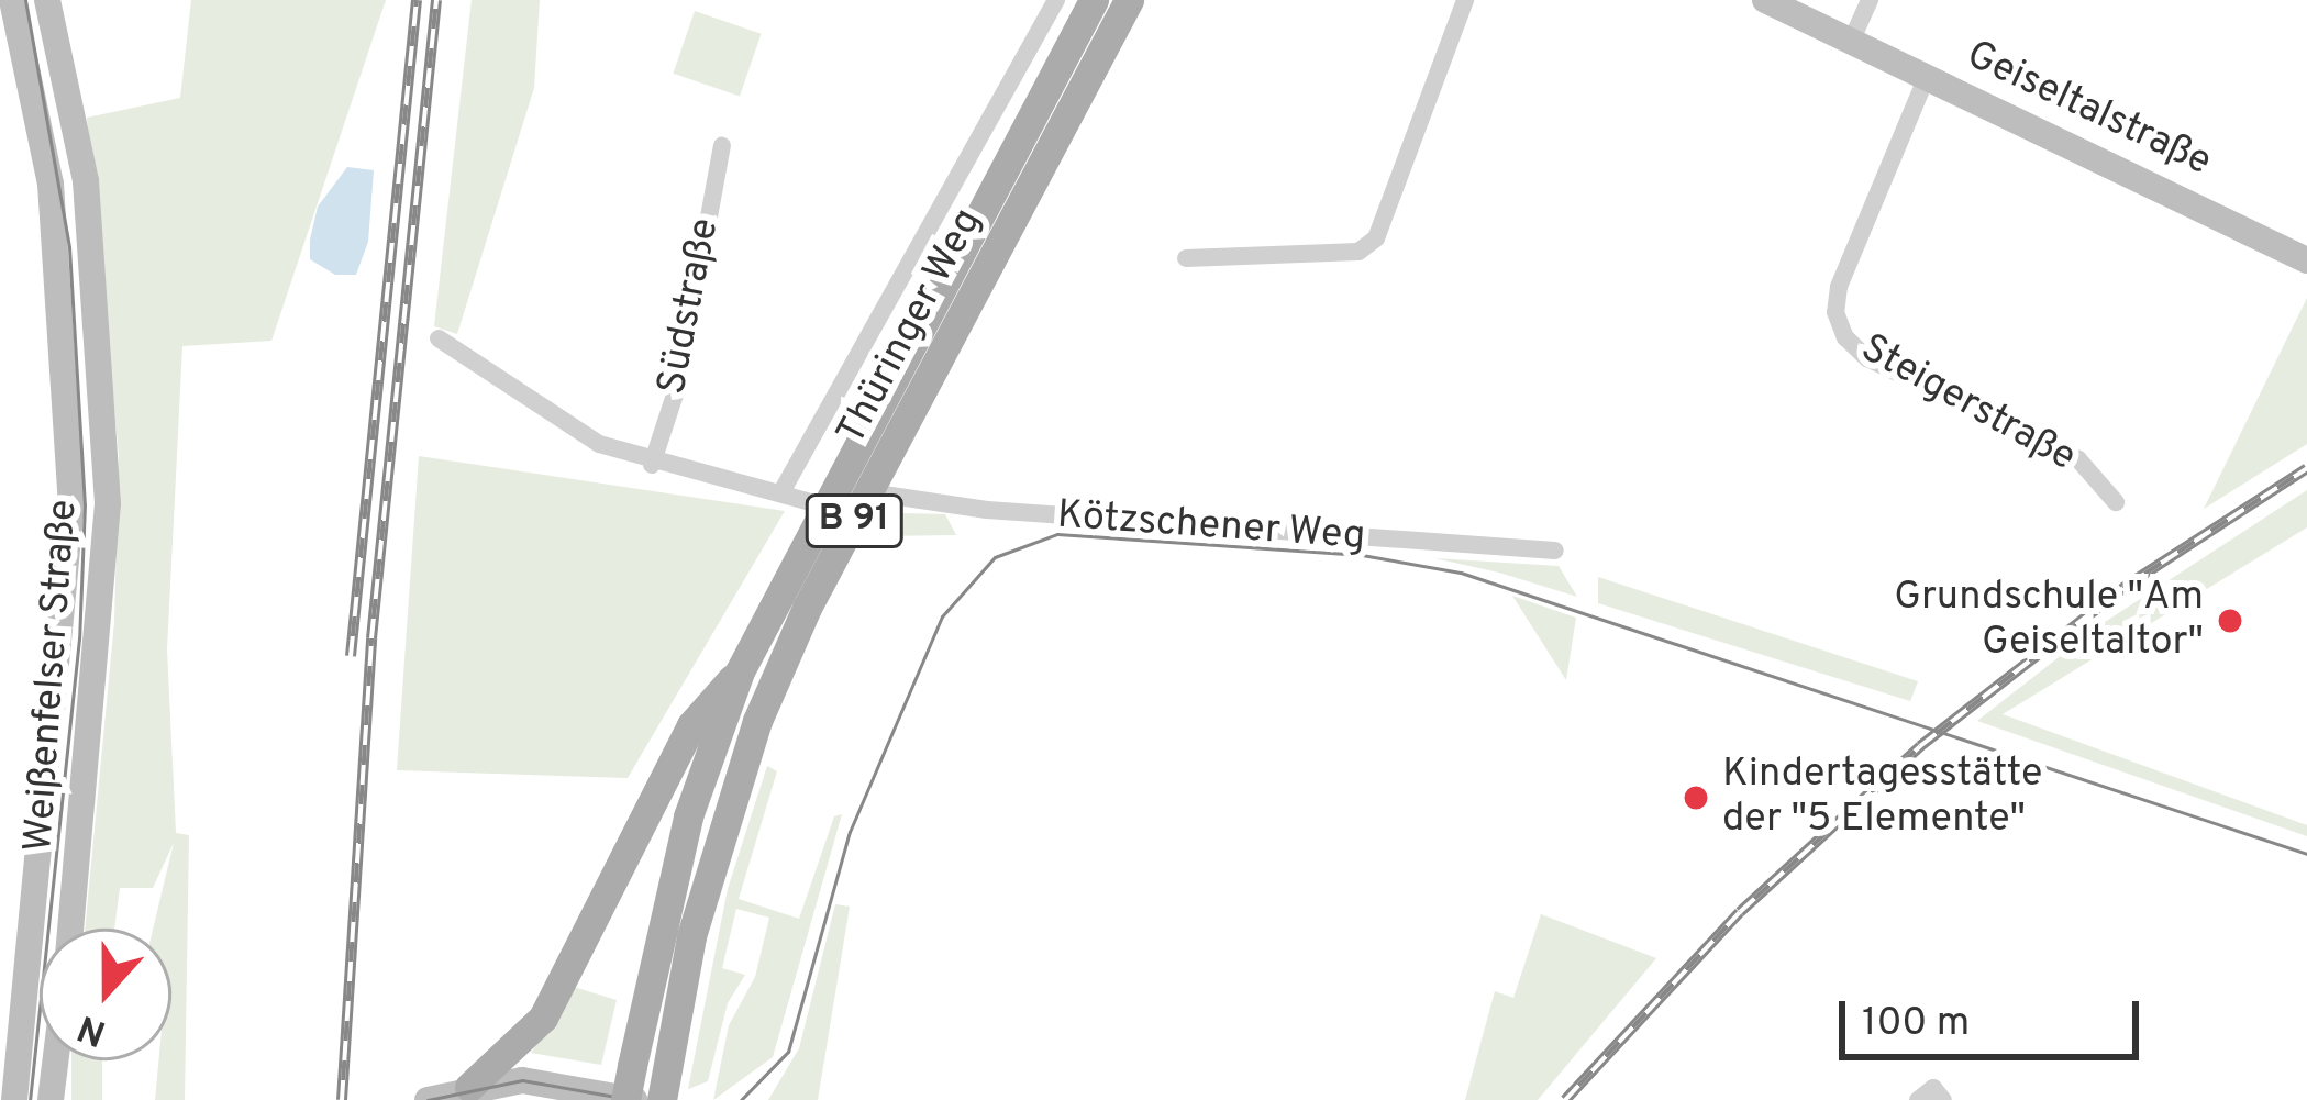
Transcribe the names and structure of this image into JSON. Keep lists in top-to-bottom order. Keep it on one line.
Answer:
{"streets":{"main road":["Geiseltalstraße","Thüringer Weg","B 91","Weißenfelser Straße"],"street":["Südstraße","Steigerstraße","Kötzschener Weg"]},"crossings":[["Geiseltalstraße","Steigerstraße"],["Thüringer Weg","Kötzschener Weg"]],"places":["Grundschule \"Am Geiseltaltor\"","Kindertagesstätte der \"5 Elemente\""],"scale_bar":"100 m","north":"bottom"}
